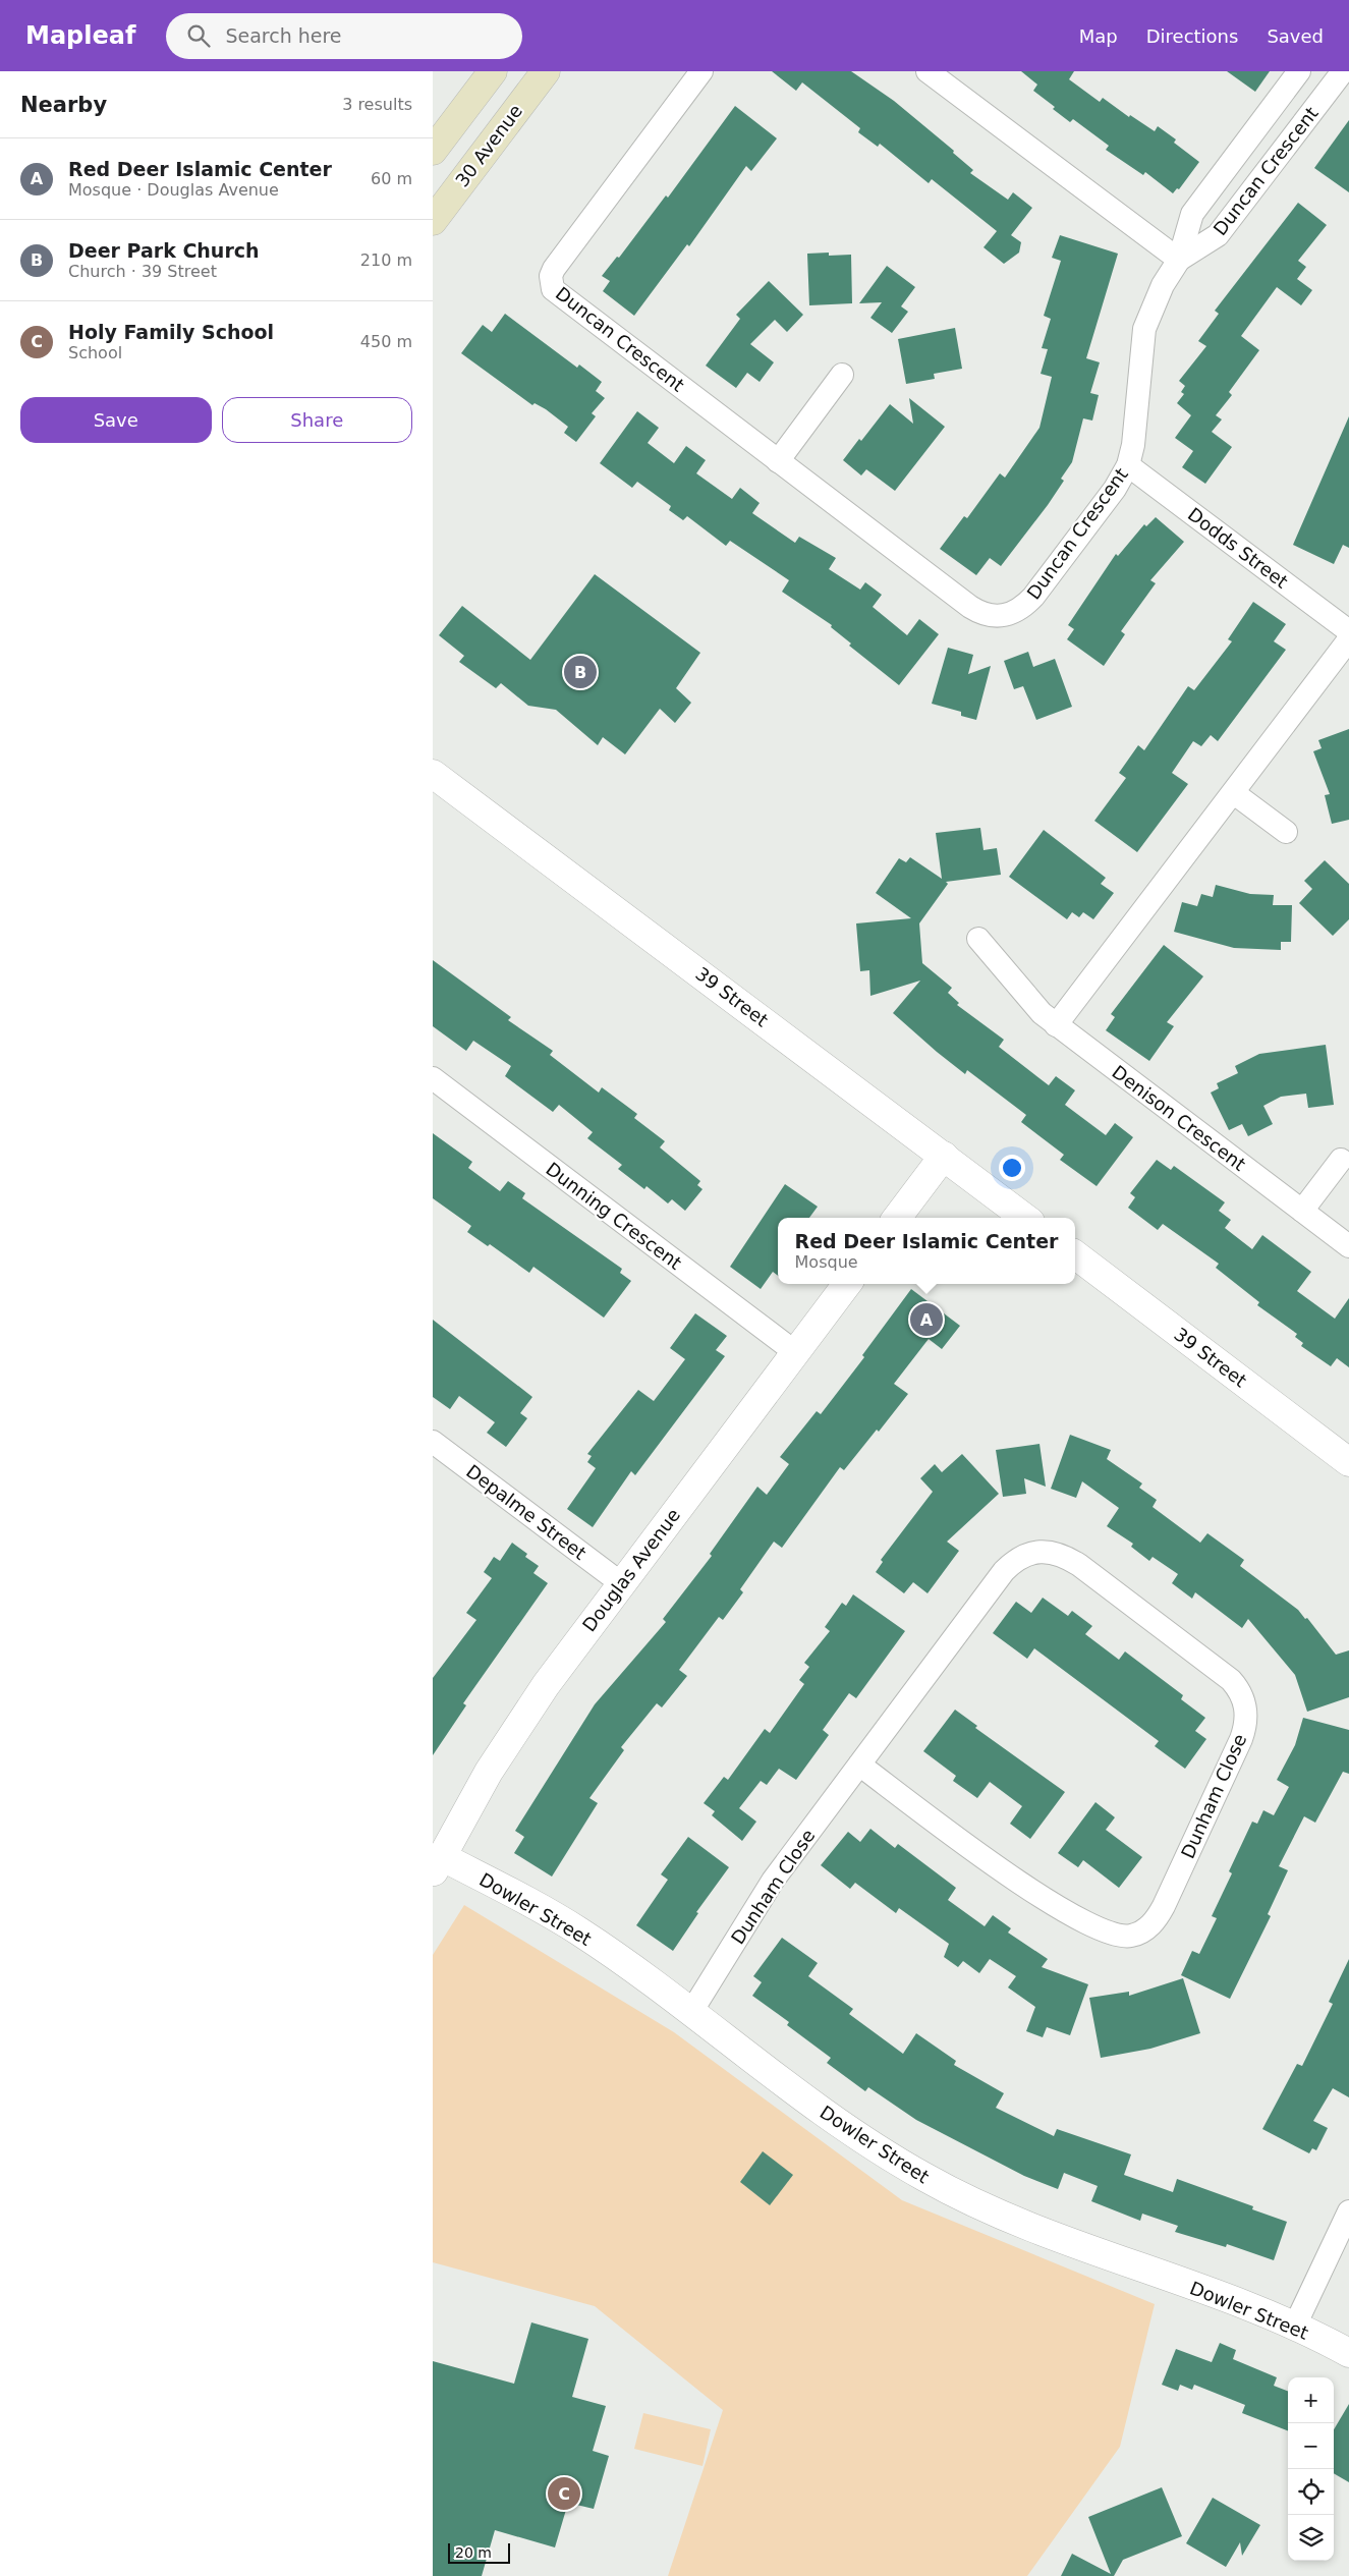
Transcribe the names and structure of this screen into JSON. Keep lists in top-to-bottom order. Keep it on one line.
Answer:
{"streets":{"main road":["30 Avenue"],"street":["Duncan Crescent","Dodds Street","39 Street","Denison Crescent","Dunning Crescent","Depalme Street","Douglas Avenue","Dunham Close","Dowler Street"]},"crossings":[["Duncan Crescent","Dodds Street"],["Dunning Crescent","Douglas Avenue"],["Depalme Street","Douglas Avenue"],["Douglas Avenue","Dowler Street"],["Dunham Close","Dowler Street"]],"scale_bar":"20 m","page":{"header":"Mapleaf","search":"Search here","nav":["Map","Directions","Saved"],"heading":["Nearby","3 results"],"list":[{"mark":"A","name":"Red Deer Islamic Center","note":"Mosque · Douglas Avenue","value":"60 m"},{"mark":"B","name":"Deer Park Church","note":"Church · 39 Street","value":"210 m"},{"mark":"C","name":"Holy Family School","note":"School","value":"450 m"}],"buttons":["Save","Share"],"pins":["B","A","C"],"popup":["Red Deer Islamic Center","Mosque"],"map_buttons":["+","−"],"scale":"20 m"}}
